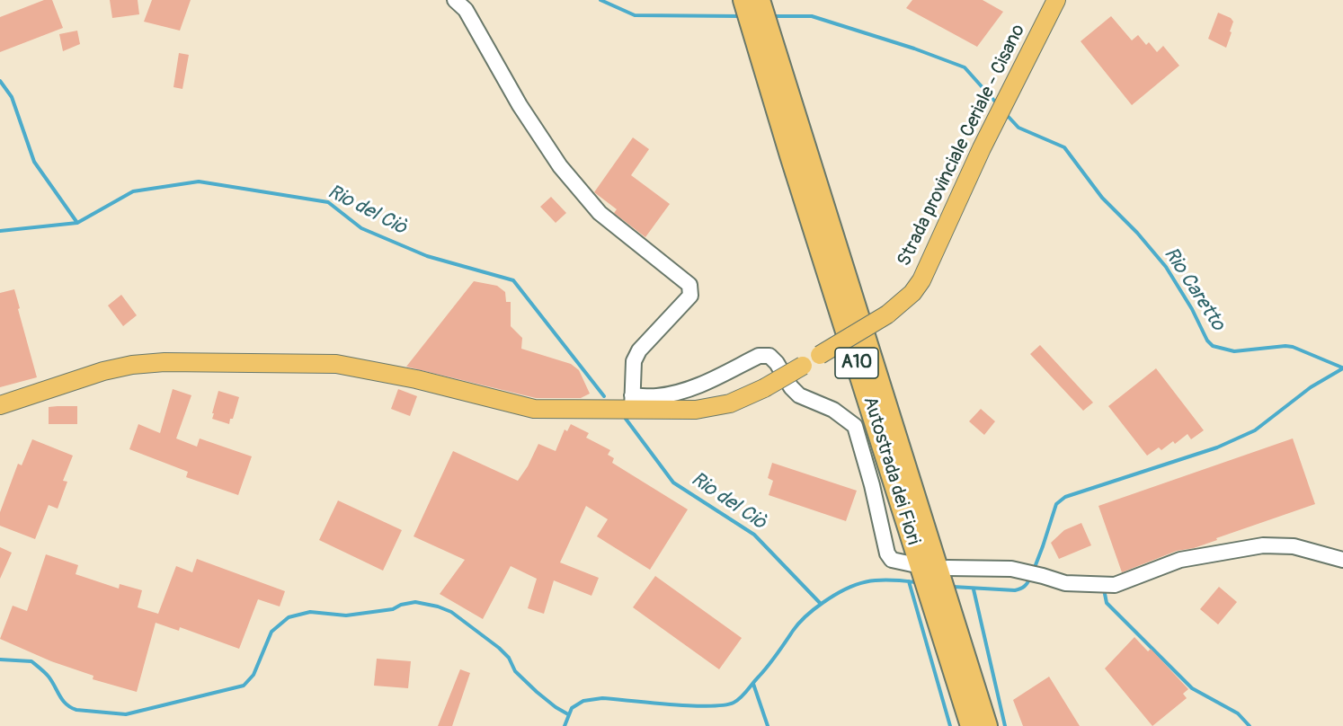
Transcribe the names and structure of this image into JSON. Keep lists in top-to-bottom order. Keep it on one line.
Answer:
{"streets":{"highway":["A10","Autostrada dei Fiori"],"main road":["Strada provinciale Ceriale - Cisano"]},"water":["Rio del Ciò","Rio Caretto"]}
